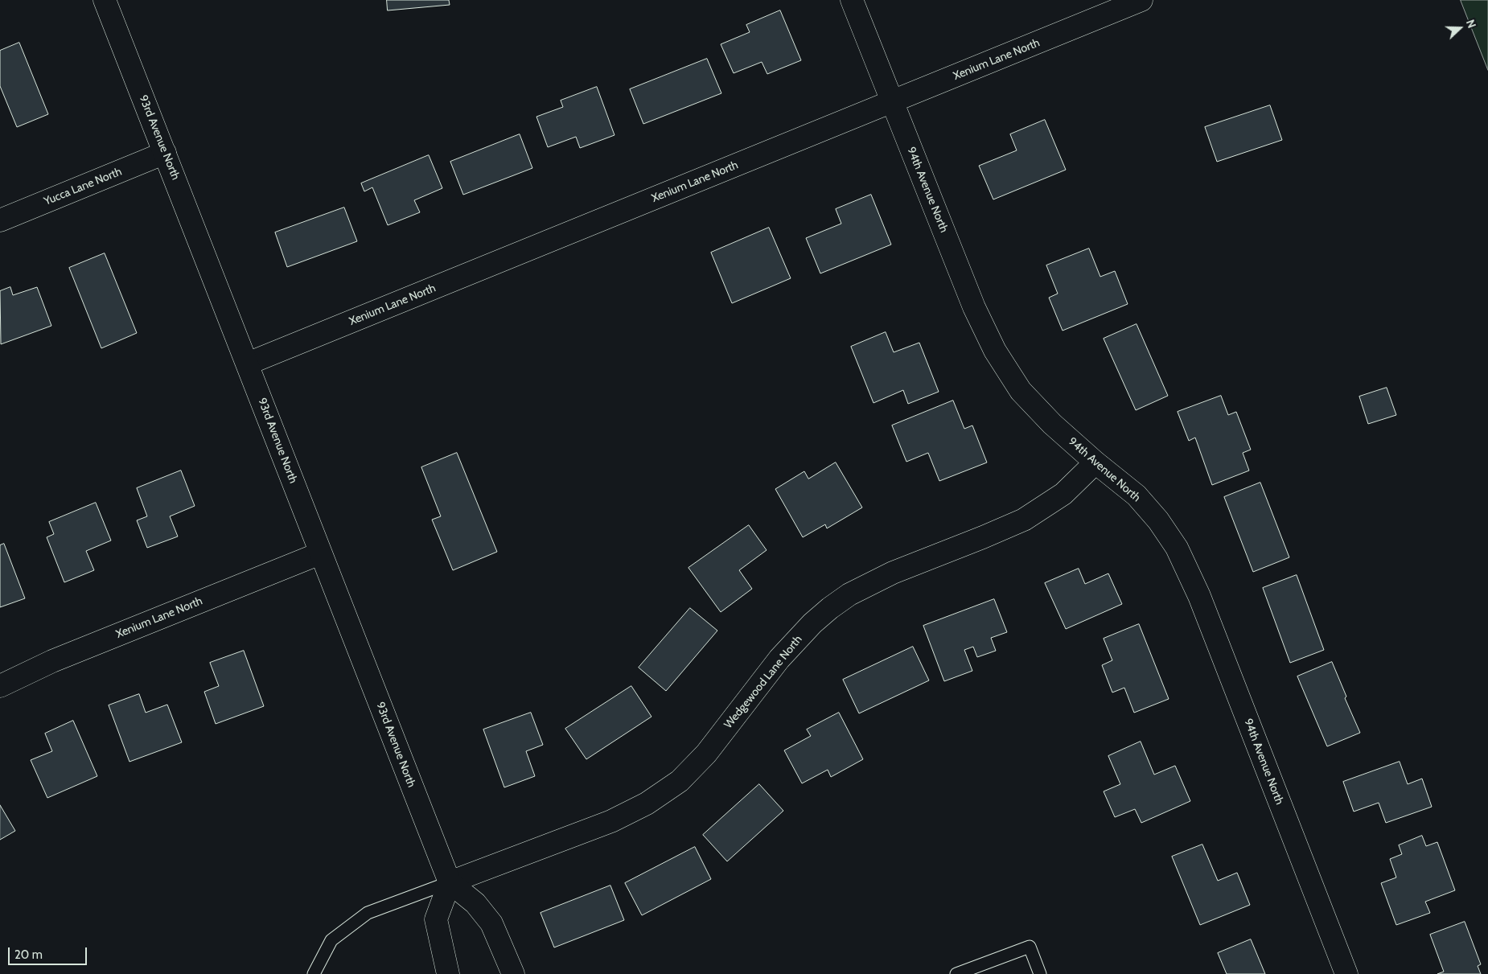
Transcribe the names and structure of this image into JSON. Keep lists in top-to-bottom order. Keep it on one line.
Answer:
{"streets":{"street":["Xenium Lane North","93rd Avenue North","Yucca Lane North","94th Avenue North","Wedgewood Lane North"]},"crossings":[["Xenium Lane North","93rd Avenue North"],["Xenium Lane North","94th Avenue North"],["93rd Avenue North","Yucca Lane North"],["93rd Avenue North","Wedgewood Lane North"],["94th Avenue North","Wedgewood Lane North"]],"scale_bar":"20 m","north":"right"}
